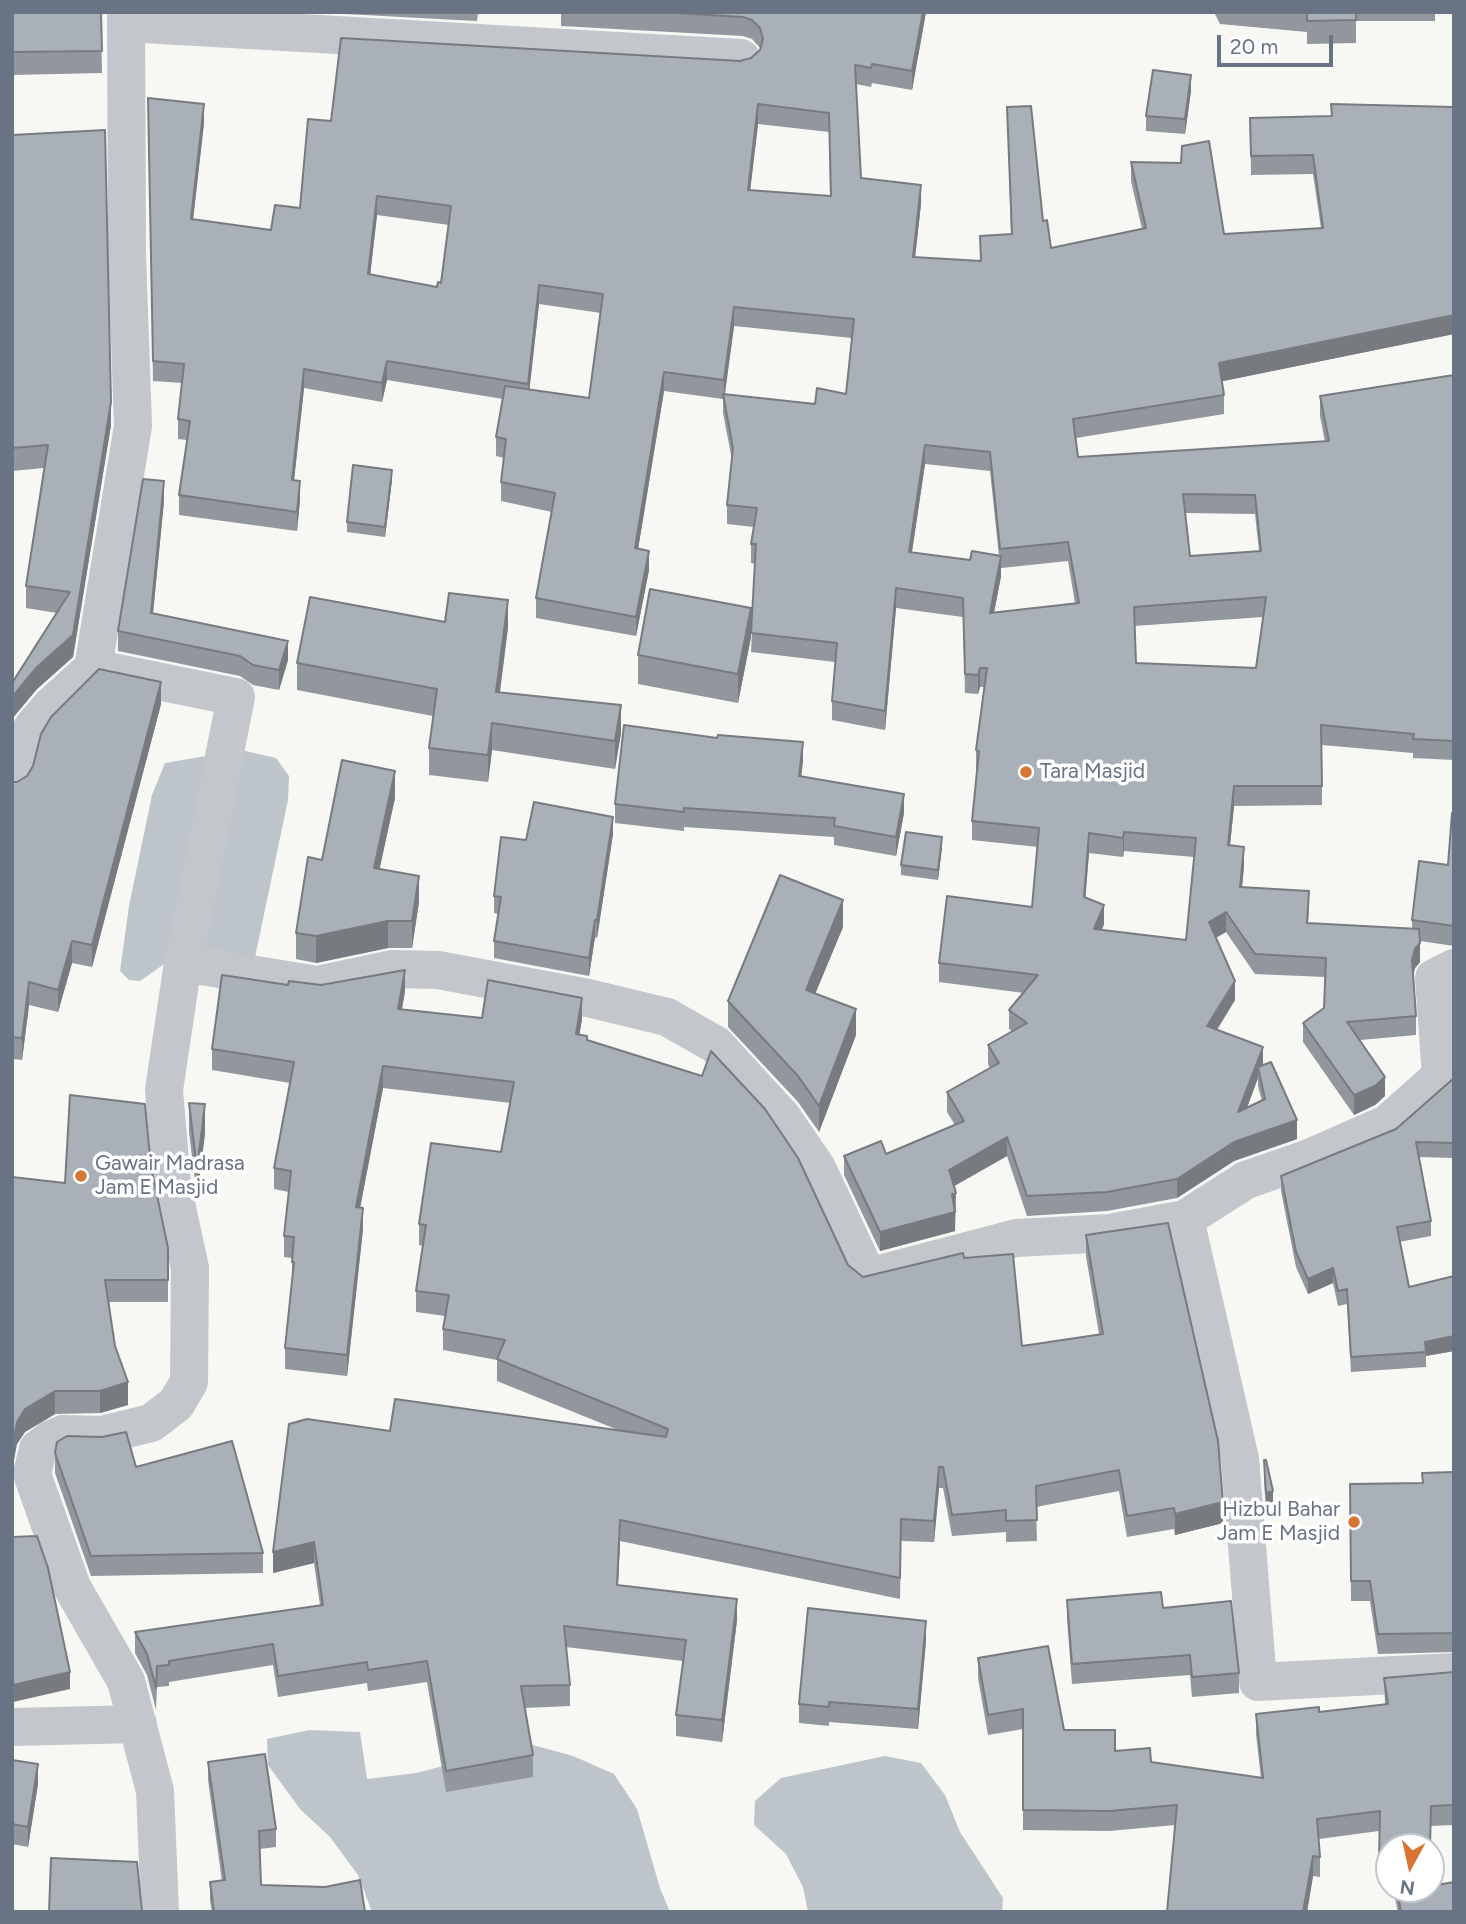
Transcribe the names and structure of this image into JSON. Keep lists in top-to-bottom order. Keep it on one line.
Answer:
{"places":["Tara Masjid","Gawair Madrasa Jam E Masjid","Hizbul Bahar Jam E Masjid"],"scale_bar":"20 m","north":"bottom"}
